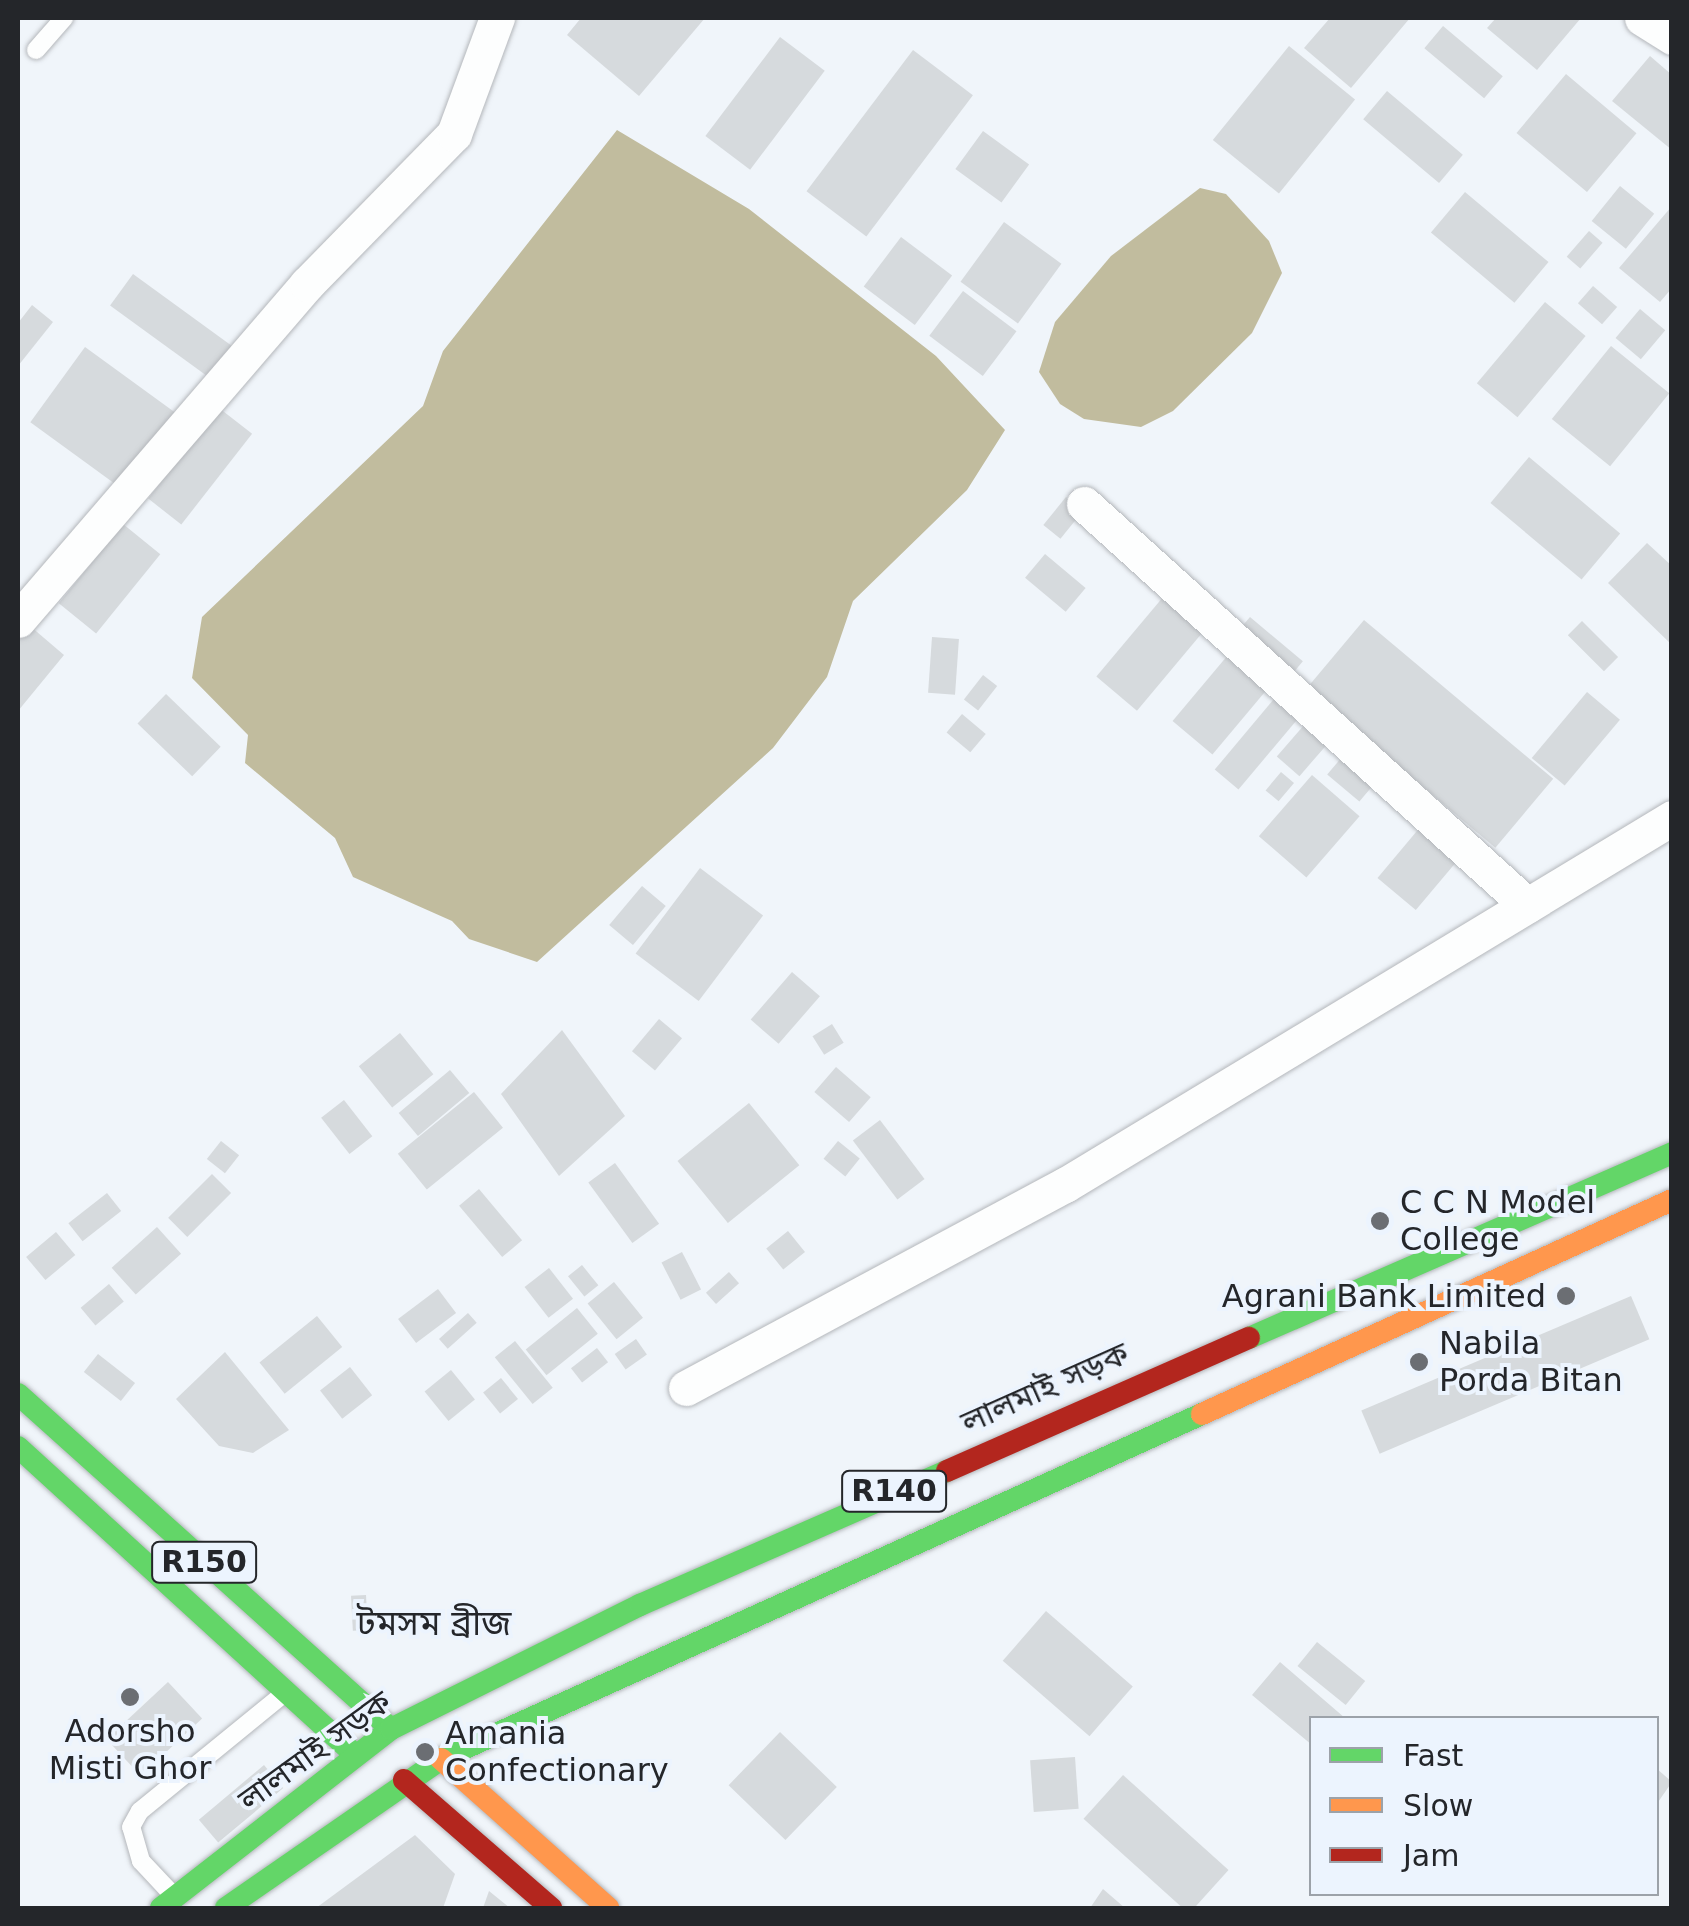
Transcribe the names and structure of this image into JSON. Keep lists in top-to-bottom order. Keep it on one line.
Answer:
{"streets":{"main road":["লালমাই সড়ক","R140","R150"]},"crossings":[["লালমাই সড়ক","R150"]],"districts":["টমসম ব্রীজ"],"places":["C C N Model College","Agrani Bank Limited","Nabila Porda Bitan","Adorsho Misti Ghor","Amania Confectionary"],"legend":["Fast","Slow","Jam"]}
